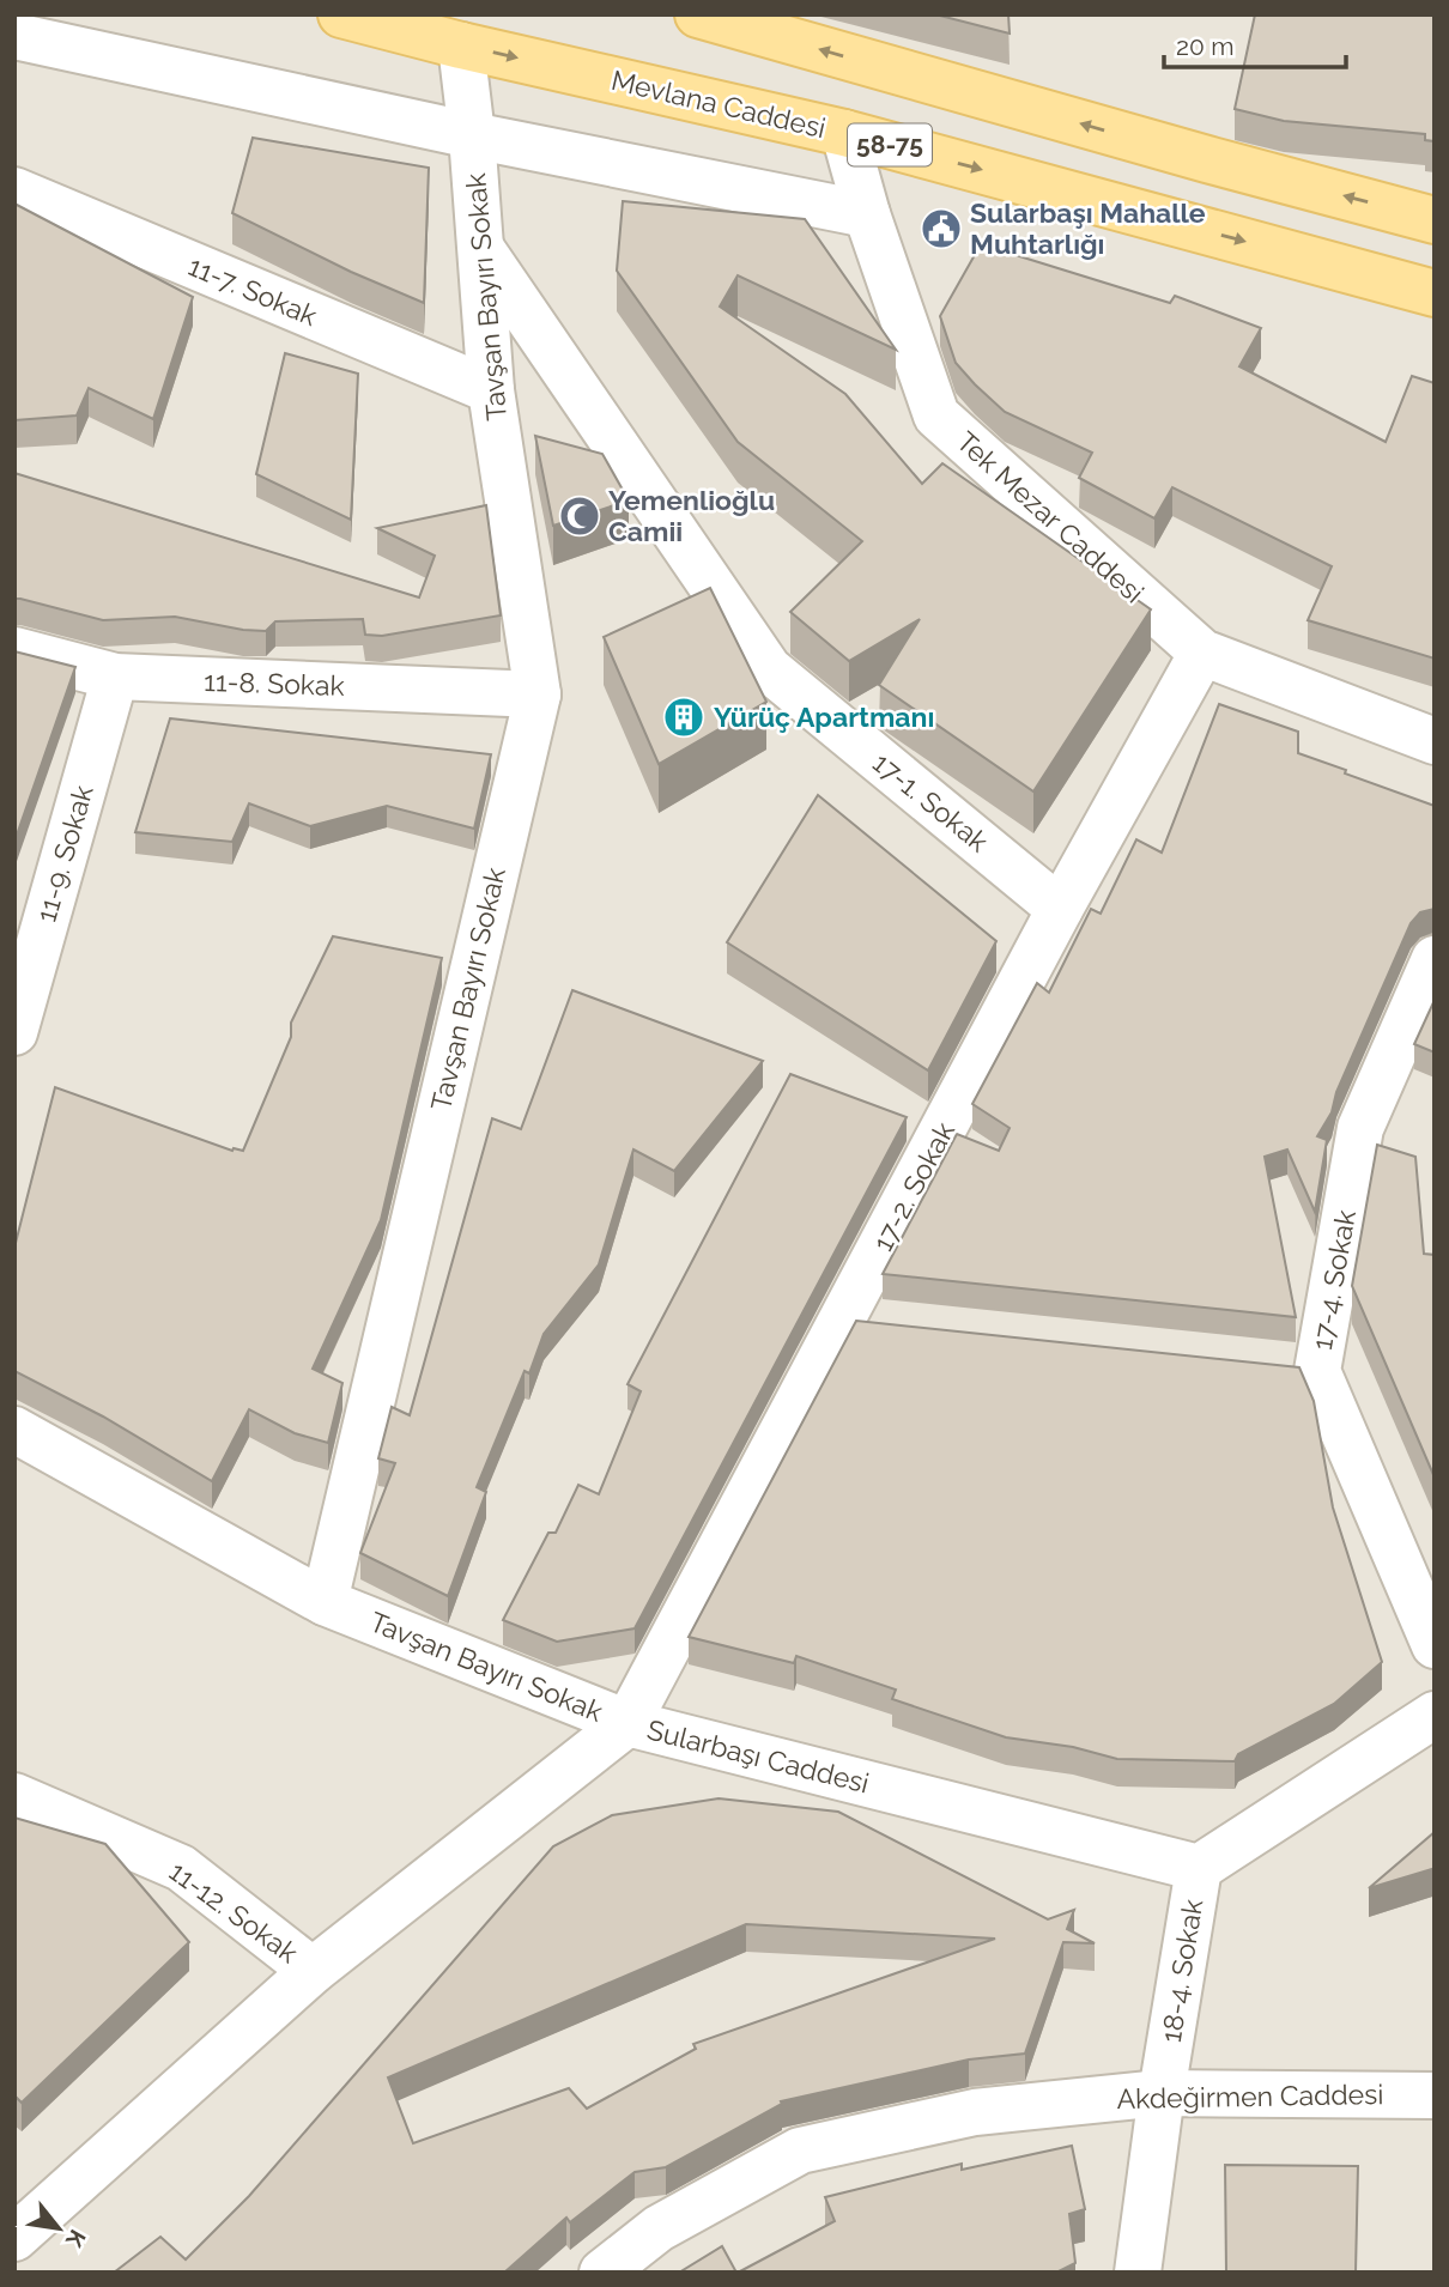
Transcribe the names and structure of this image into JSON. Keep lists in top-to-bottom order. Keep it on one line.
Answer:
{"streets":{"main road":["Mevlana Caddesi","58-75"],"street":["11-7. Sokak","Tavşan Bayırı Sokak","Tek Mezar Caddesi","11-8. Sokak","17-1. Sokak","11-9. Sokak","17-2. Sokak","17-4. Sokak","Sularbaşı Caddesi","11-12. Sokak","18-4. Sokak","Akdeğirmen Caddesi"]},"crossings":[["Mevlana Caddesi","Tavşan Bayırı Sokak"],["Mevlana Caddesi","Tek Mezar Caddesi"],["11-7. Sokak","Tavşan Bayırı Sokak"],["Tavşan Bayırı Sokak","11-8. Sokak"],["Tavşan Bayırı Sokak","17-1. Sokak"],["Tavşan Bayırı Sokak","17-2. Sokak"],["Tavşan Bayırı Sokak","Sularbaşı Caddesi"],["Tek Mezar Caddesi","17-2. Sokak"],["11-8. Sokak","11-9. Sokak"],["17-1. Sokak","17-2. Sokak"],["17-2. Sokak","Sularbaşı Caddesi"],["Sularbaşı Caddesi","11-12. Sokak"],["Sularbaşı Caddesi","18-4. Sokak"],["18-4. Sokak","Akdeğirmen Caddesi"]],"places":{"public building":["Sularbaşı Mahalle Muhtarlığı"],"mosque":["Yemenlioğlu Camii"],"building":["Yürüç Apartmanı"]},"scale_bar":"20 m","north":"bottom right"}
